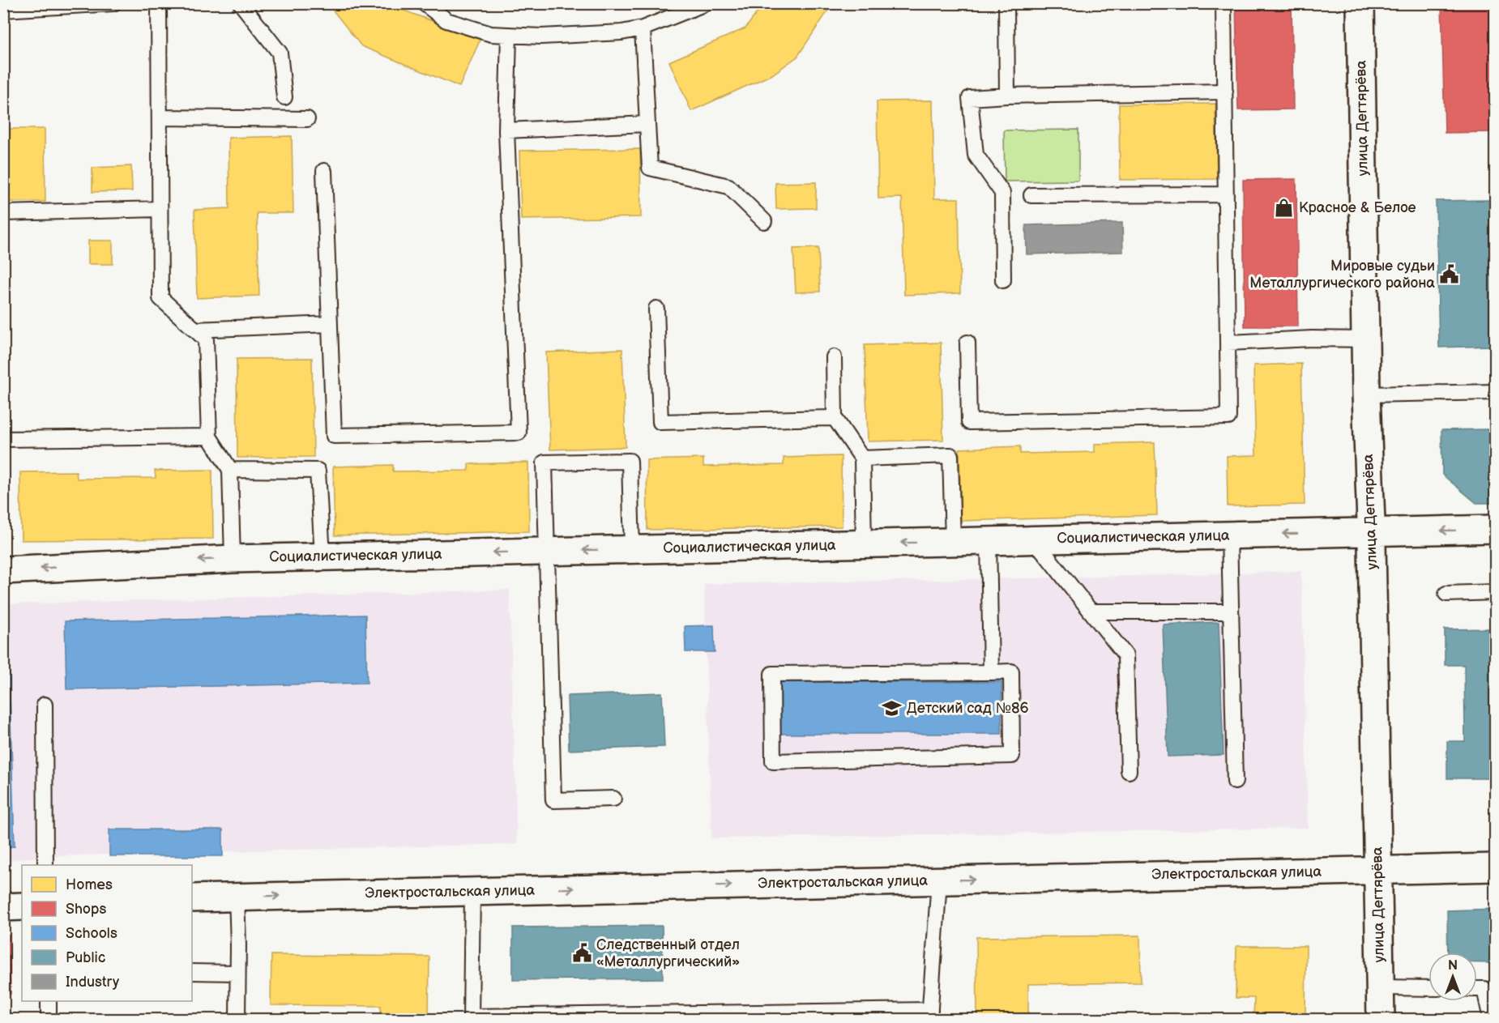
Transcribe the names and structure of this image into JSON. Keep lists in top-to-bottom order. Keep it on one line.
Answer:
{"streets":{"street":["улица Дегтярёва","Социалистическая улица","Электростальская улица"]},"crossings":[["улица Дегтярёва","Социалистическая улица"],["улица Дегтярёва","Электростальская улица"]],"one_way":["Социалистическая улица","Электростальская улица"],"places":{"shop":["Красное & Белое"],"public building":["Мировые судьи Металлургического района","Следственный отдел «Металлургический»"],"school or university":["Детский сад №86"]},"legend":["Homes","Shops","Schools","Public","Industry"],"north":"top"}
